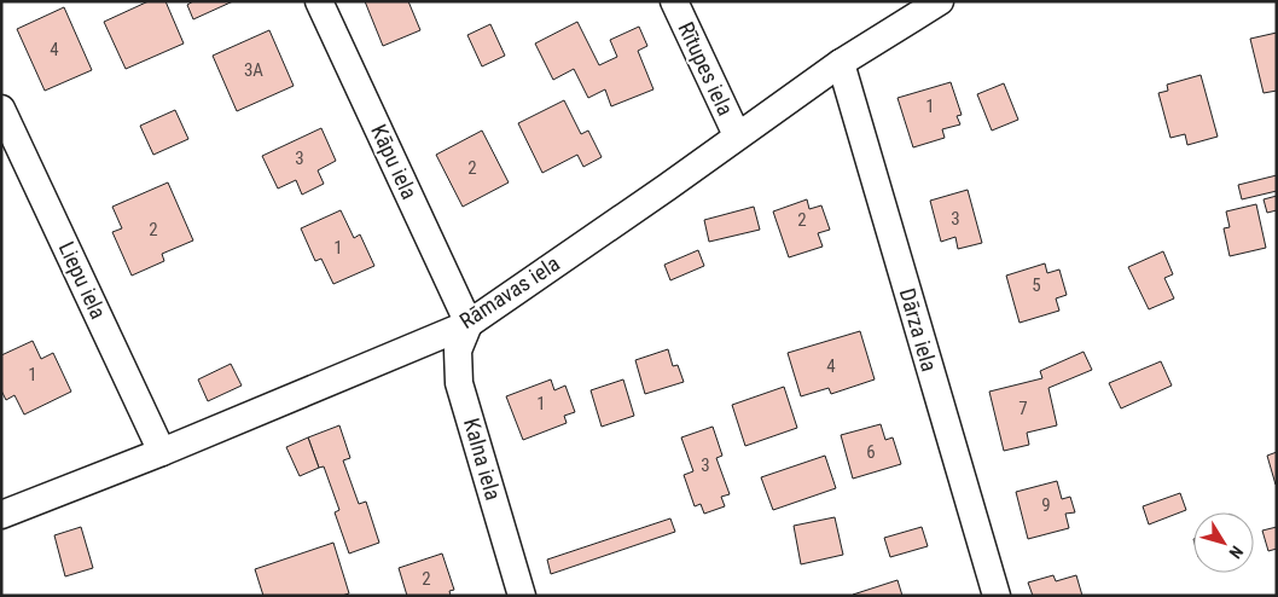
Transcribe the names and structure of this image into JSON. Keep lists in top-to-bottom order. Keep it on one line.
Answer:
{"streets":{"street":["Rītupes iela","Kāpu iela","Liepu iela","Rāmavas iela","Dārza iela","Kalna iela"]},"crossings":[["Rītupes iela","Rāmavas iela"],["Kāpu iela","Rāmavas iela"],["Kāpu iela","Kalna iela"],["Liepu iela","Rāmavas iela"],["Rāmavas iela","Dārza iela"],["Rāmavas iela","Kalna iela"]],"house_numbers":["4","3A","1","3","2","3","2","2","1","5","4","1","1","7","6","3","9","2"],"north":"bottom right"}
